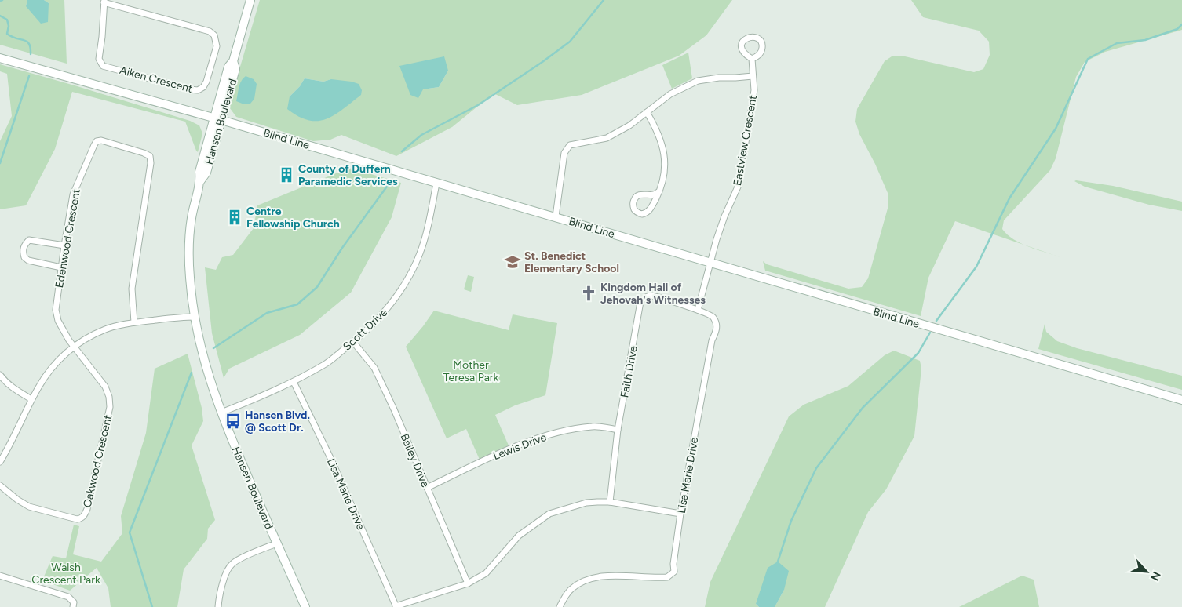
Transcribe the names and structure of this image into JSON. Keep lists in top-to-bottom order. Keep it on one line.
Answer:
{"streets":{"street":["Aiken Crescent","Hansen Boulevard","Blind Line","Eastview Crescent","Edenwood Crescent","Scott Drive","Faith Drive","Lewis Drive","Bailey Drive","Oakwood Crescent","Lisa Marie Drive"]},"crossings":[["Hansen Boulevard","Blind Line"],["Hansen Boulevard","Scott Drive"],["Blind Line","Eastview Crescent"],["Blind Line","Scott Drive"],["Edenwood Crescent","Oakwood Crescent"],["Scott Drive","Bailey Drive"],["Scott Drive","Lisa Marie Drive"],["Faith Drive","Lewis Drive"],["Faith Drive","Lisa Marie Drive"],["Lewis Drive","Bailey Drive"]],"parks":["Mother Teresa Park","Walsh Crescent Park"],"places":{"building":["County of Duffern Paramedic Services","Centre Fellowship Church"],"school or university":["St. Benedict Elementary School"],"church":["Kingdom Hall of Jehovah's Witnesses"],"bus stop":["Hansen Blvd. @ Scott Dr."]},"north":"bottom right"}
